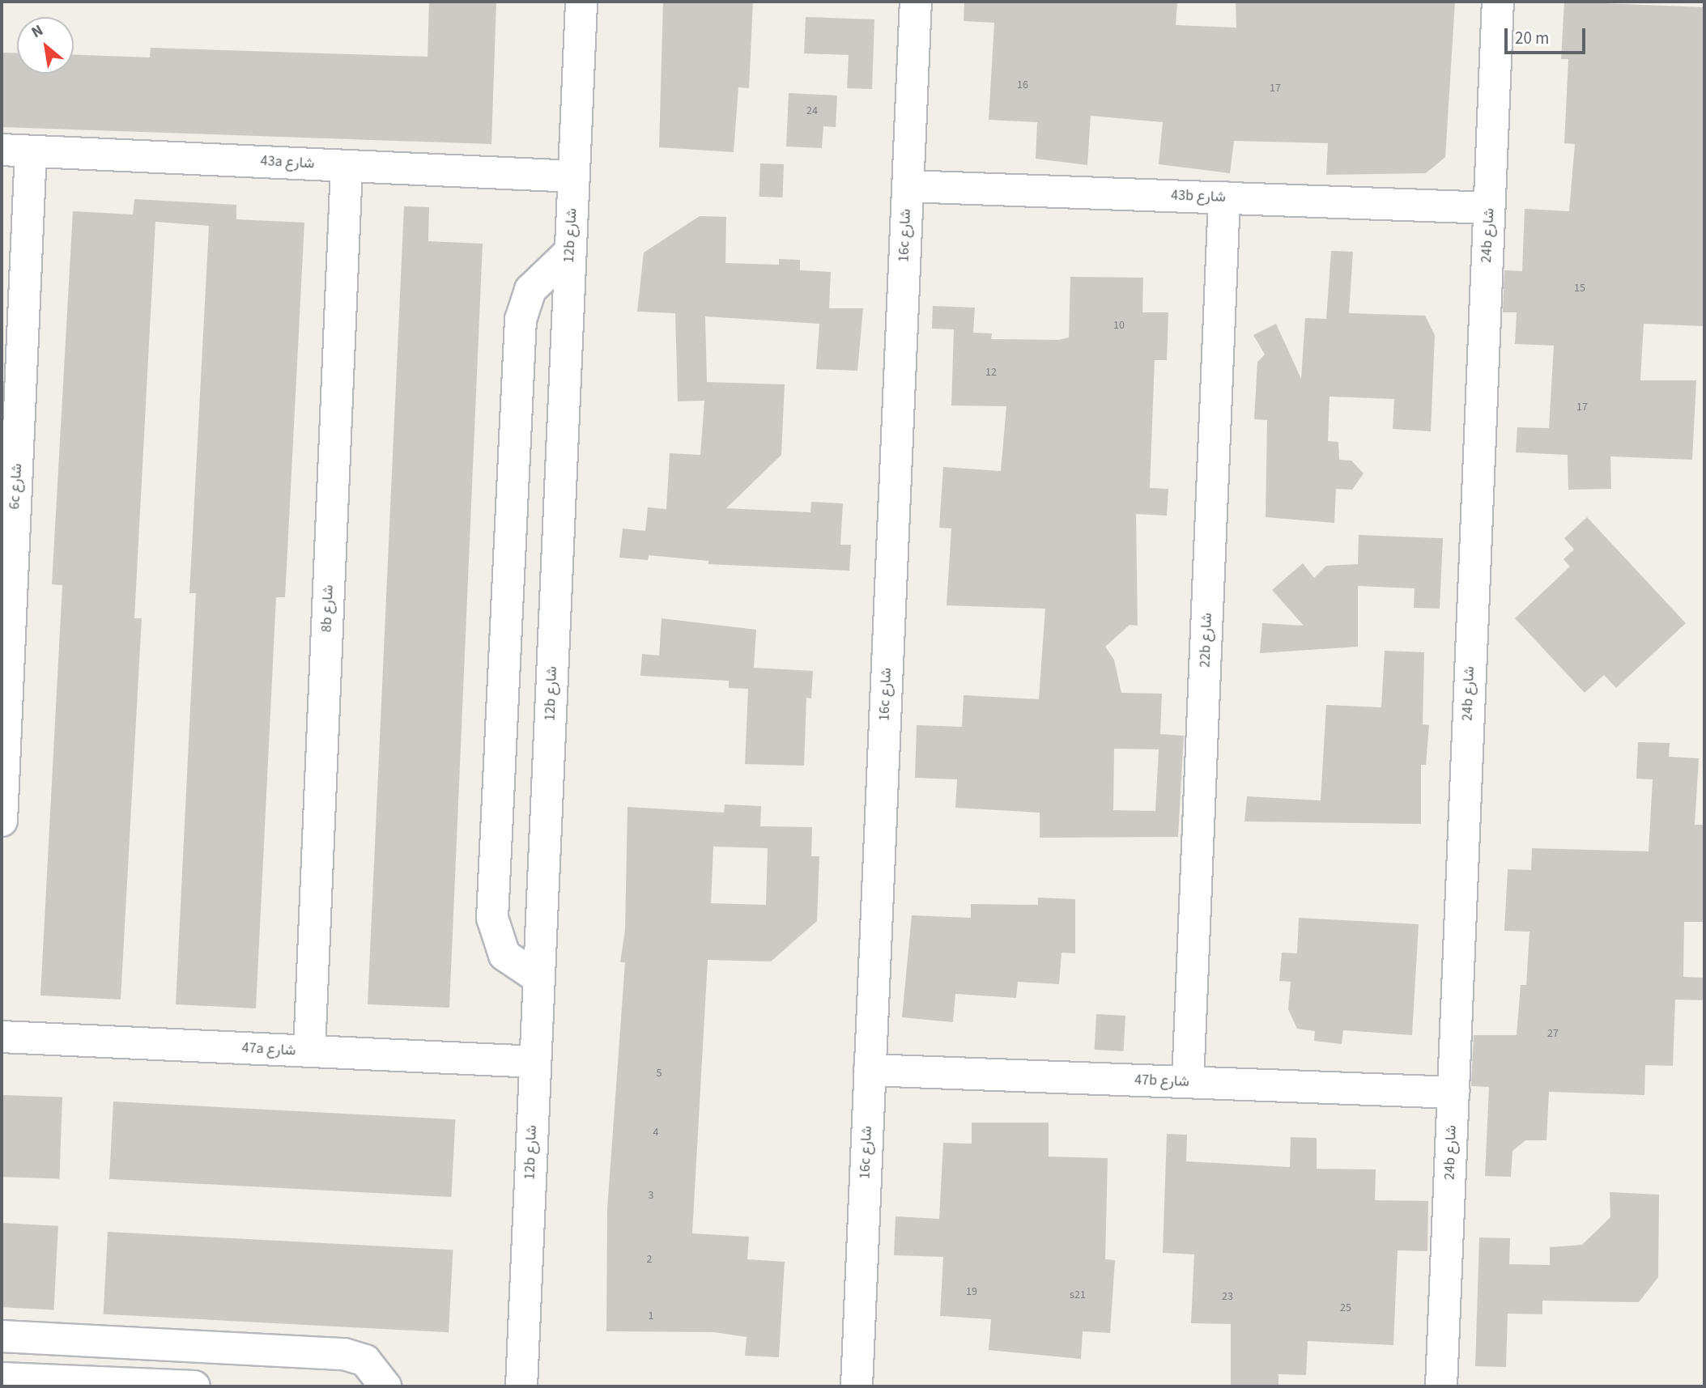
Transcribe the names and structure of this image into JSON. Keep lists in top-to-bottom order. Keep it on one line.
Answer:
{"streets":{"street":["43a شارع","43b شارع","12b شارع","16c شارع","24b شارع","6c شارع","8b شارع","22b شارع","47a شارع","47b شارع"]},"crossings":[["43a شارع","12b شارع"],["43a شارع","6c شارع"],["43a شارع","8b شارع"],["43b شارع","16c شارع"],["43b شارع","24b شارع"],["43b شارع","22b شارع"],["12b شارع","47a شارع"],["16c شارع","47b شارع"],["24b شارع","47b شارع"],["8b شارع","47a شارع"],["22b شارع","47b شارع"]],"house_numbers":["16","17","24","15","10","12","17","27","5","4","3","2","19","s21","23","25","1"],"scale_bar":"20 m","north":"top left"}
